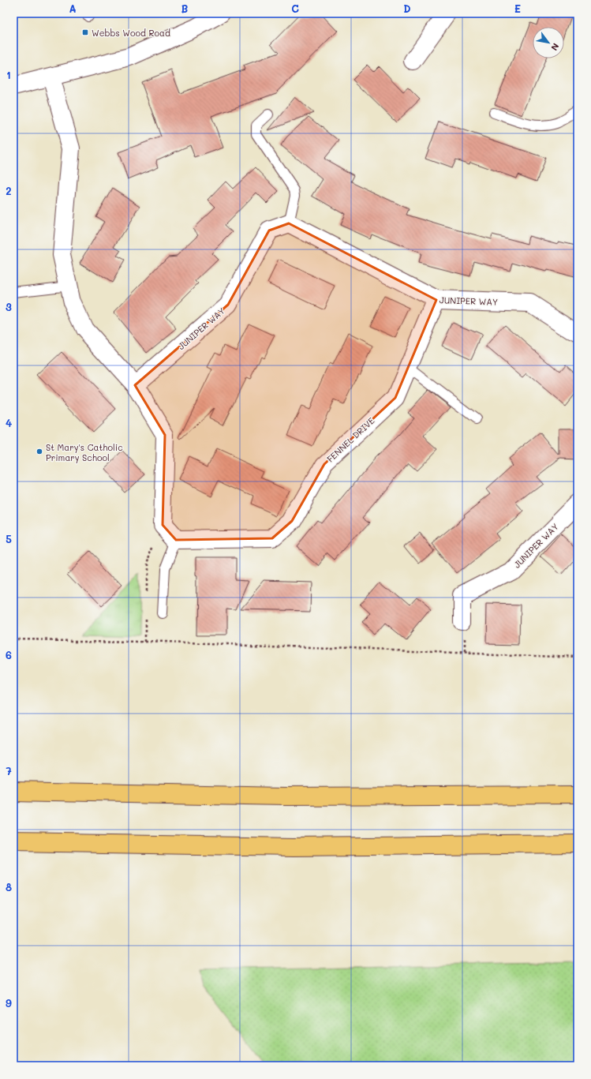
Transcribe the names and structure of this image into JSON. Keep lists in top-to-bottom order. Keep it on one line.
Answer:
{"streets":{"street":["JUNIPER WAY","FENNEL DRIVE"]},"crossings":[["JUNIPER WAY","FENNEL DRIVE"]],"places":{"transit":["Webbs Wood Road"],"other":["St Mary's Catholic Primary School"]},"north":"bottom right","grid":{"columns":["A","B","C","D","E"],"rows":["1","2","3","4","5","6","7","8","9"]}}
